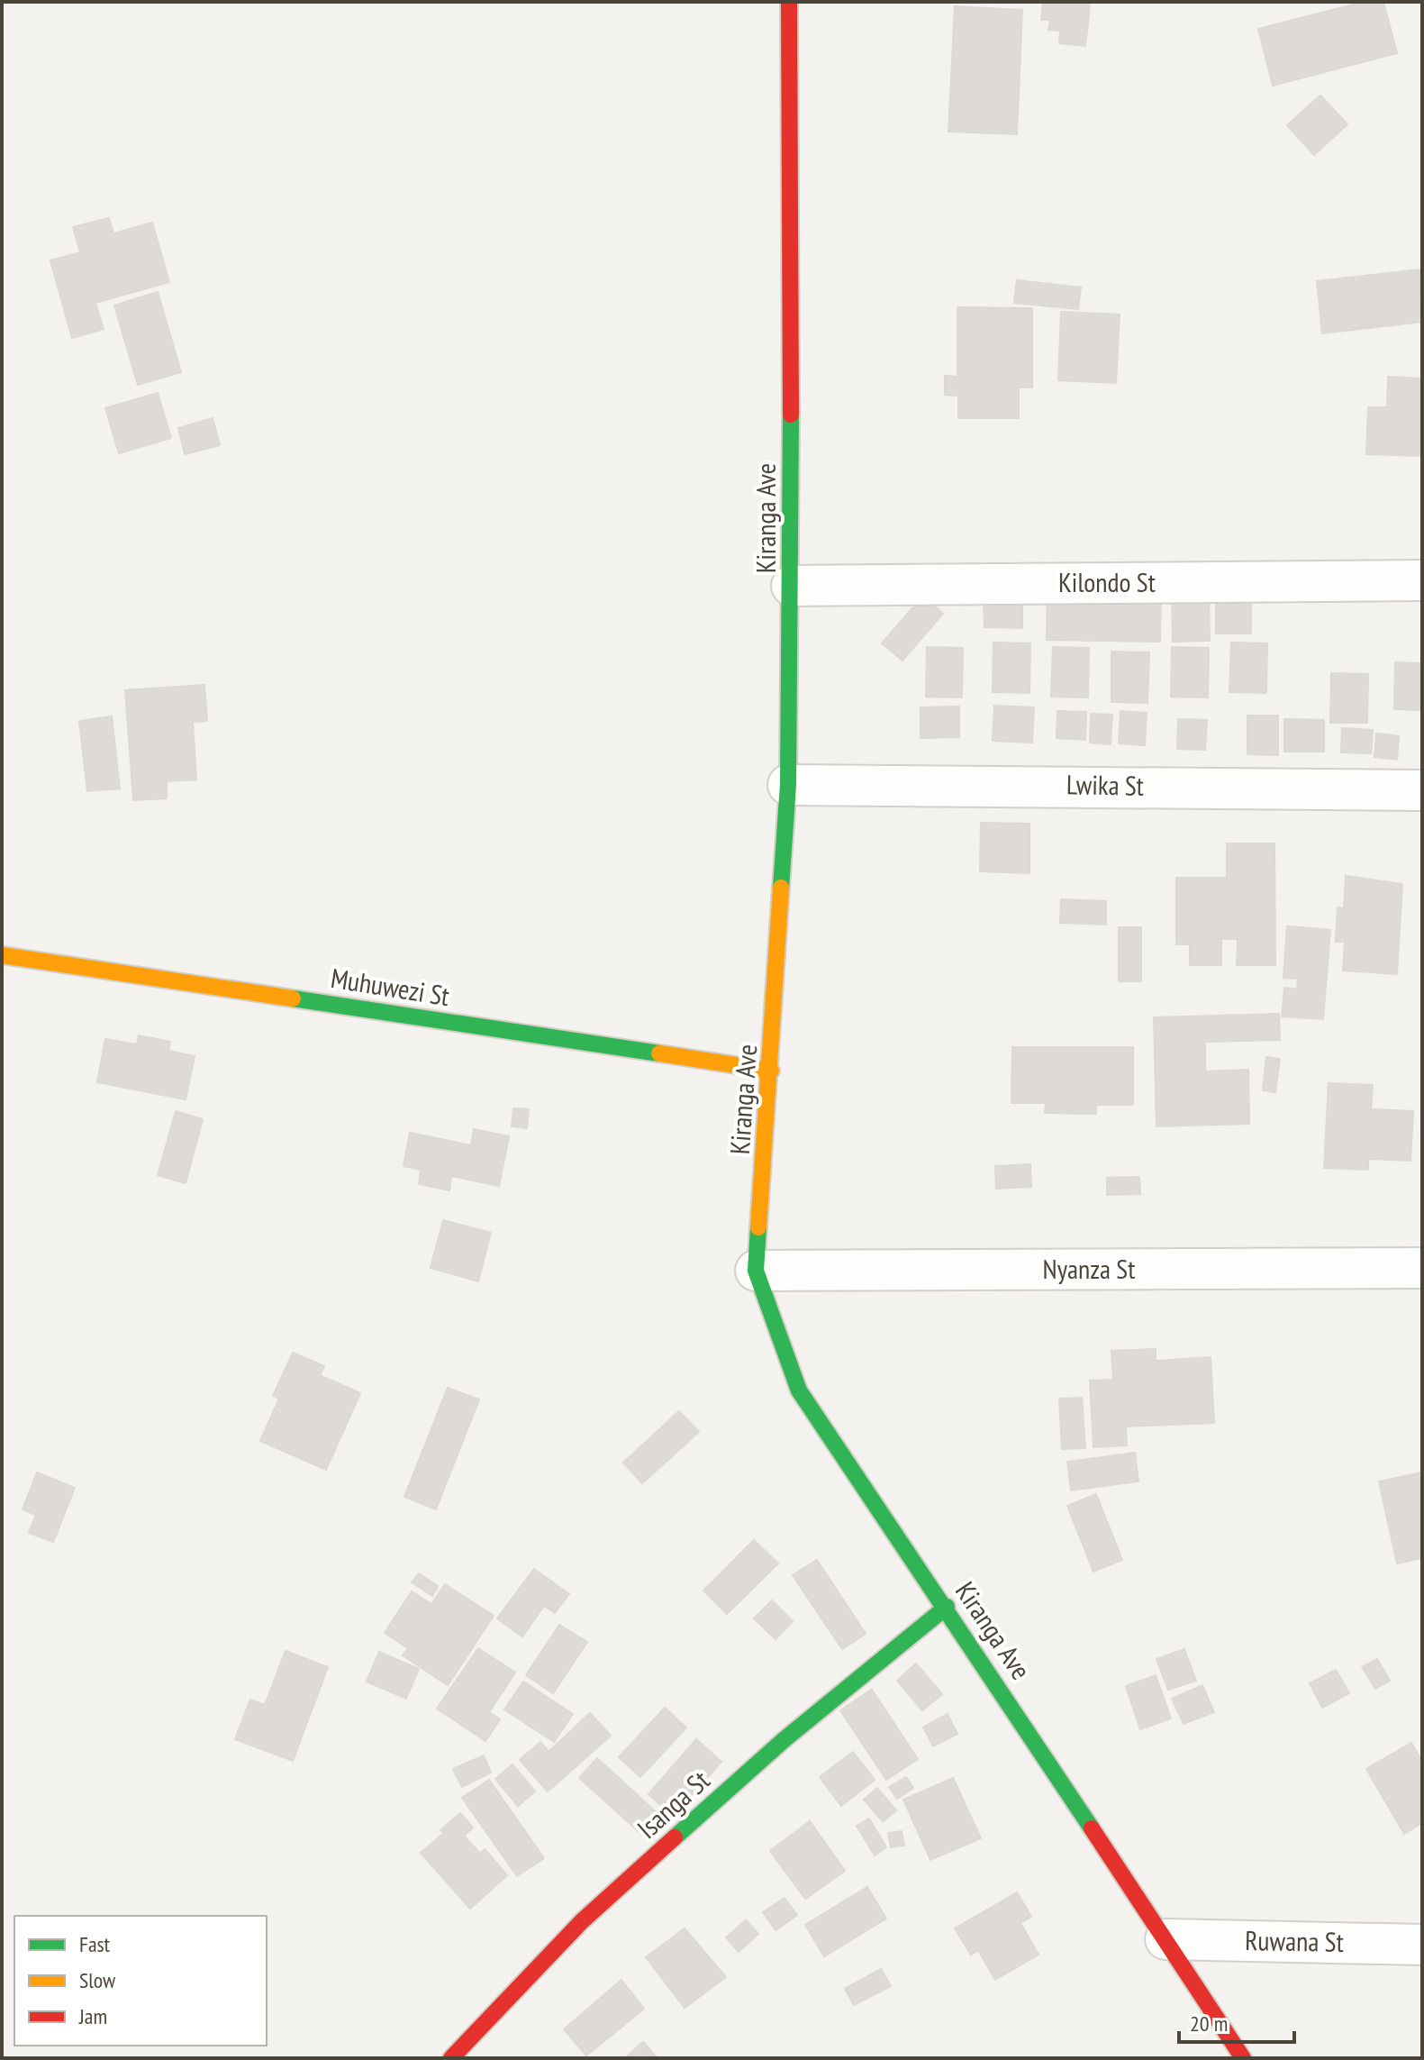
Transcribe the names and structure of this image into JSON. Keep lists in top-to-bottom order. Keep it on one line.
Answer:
{"streets":{"street":["Kiranga Ave","Kilondo St","Lwika St","Muhuwezi St","Nyanza St","Isanga St","Ruwana St"]},"crossings":[["Kiranga Ave","Kilondo St"],["Kiranga Ave","Lwika St"],["Kiranga Ave","Muhuwezi St"],["Kiranga Ave","Nyanza St"],["Kiranga Ave","Isanga St"],["Kiranga Ave","Ruwana St"]],"legend":["Fast","Slow","Jam"],"scale_bar":"20 m"}
